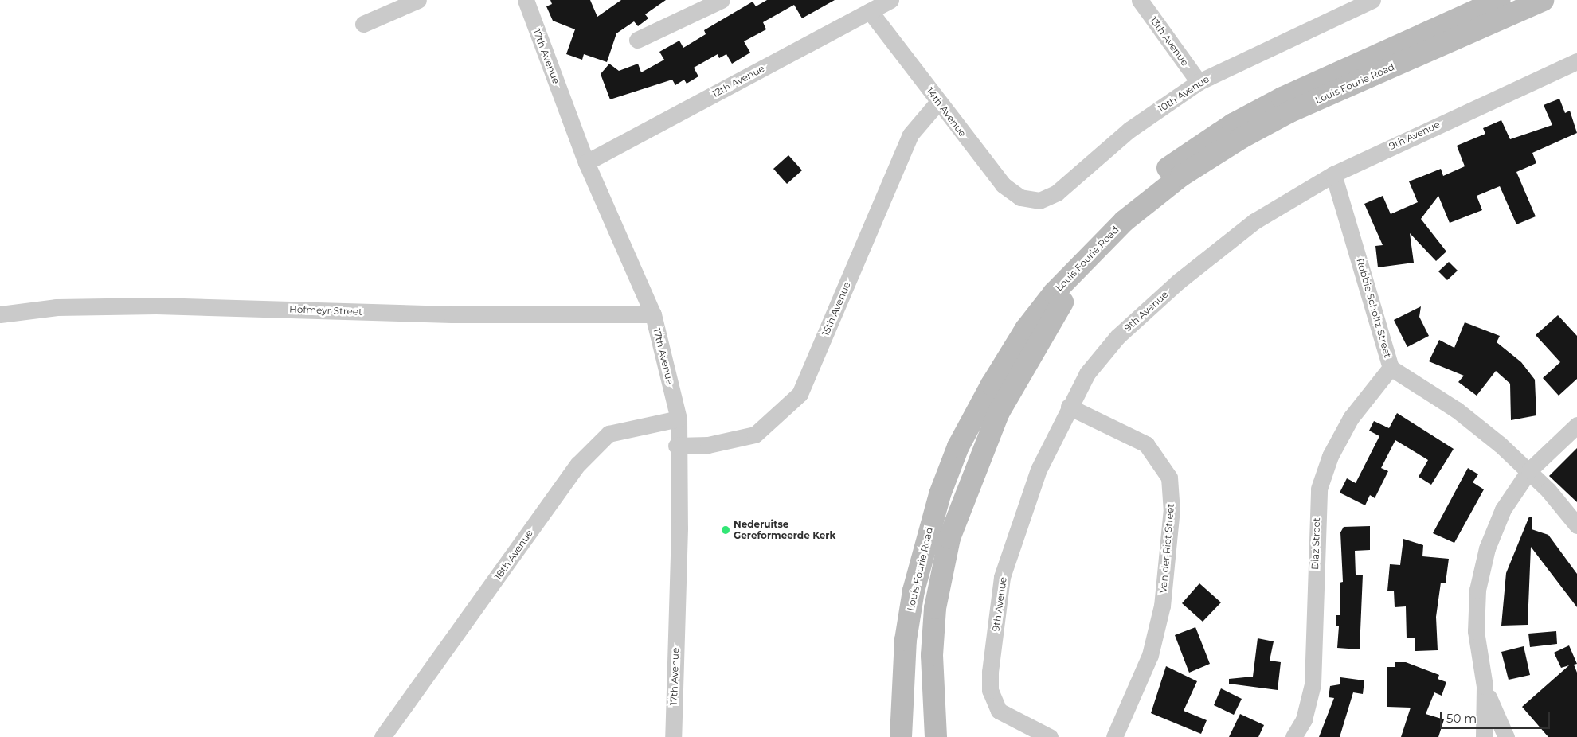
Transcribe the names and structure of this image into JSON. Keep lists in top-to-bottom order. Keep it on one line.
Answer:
{"streets":{"main road":["Louis Fourie Road"],"street":["13th Avenue","17th Avenue","12th Avenue","10th Avenue","14th Avenue","9th Avenue","Robbie Scholtz Street","15th Avenue","Hofmeyr Street","Diaz Street","Van der Riet Street","18th Avenue"]},"crossings":[["13th Avenue","10th Avenue"],["17th Avenue","12th Avenue"],["17th Avenue","15th Avenue"],["17th Avenue","Hofmeyr Street"],["17th Avenue","18th Avenue"],["12th Avenue","14th Avenue"],["10th Avenue","14th Avenue"],["14th Avenue","15th Avenue"],["9th Avenue","Robbie Scholtz Street"],["9th Avenue","Van der Riet Street"],["Robbie Scholtz Street","Diaz Street"]],"places":["Nederuitse Gereformeerde Kerk"],"scale_bar":"50 m"}
